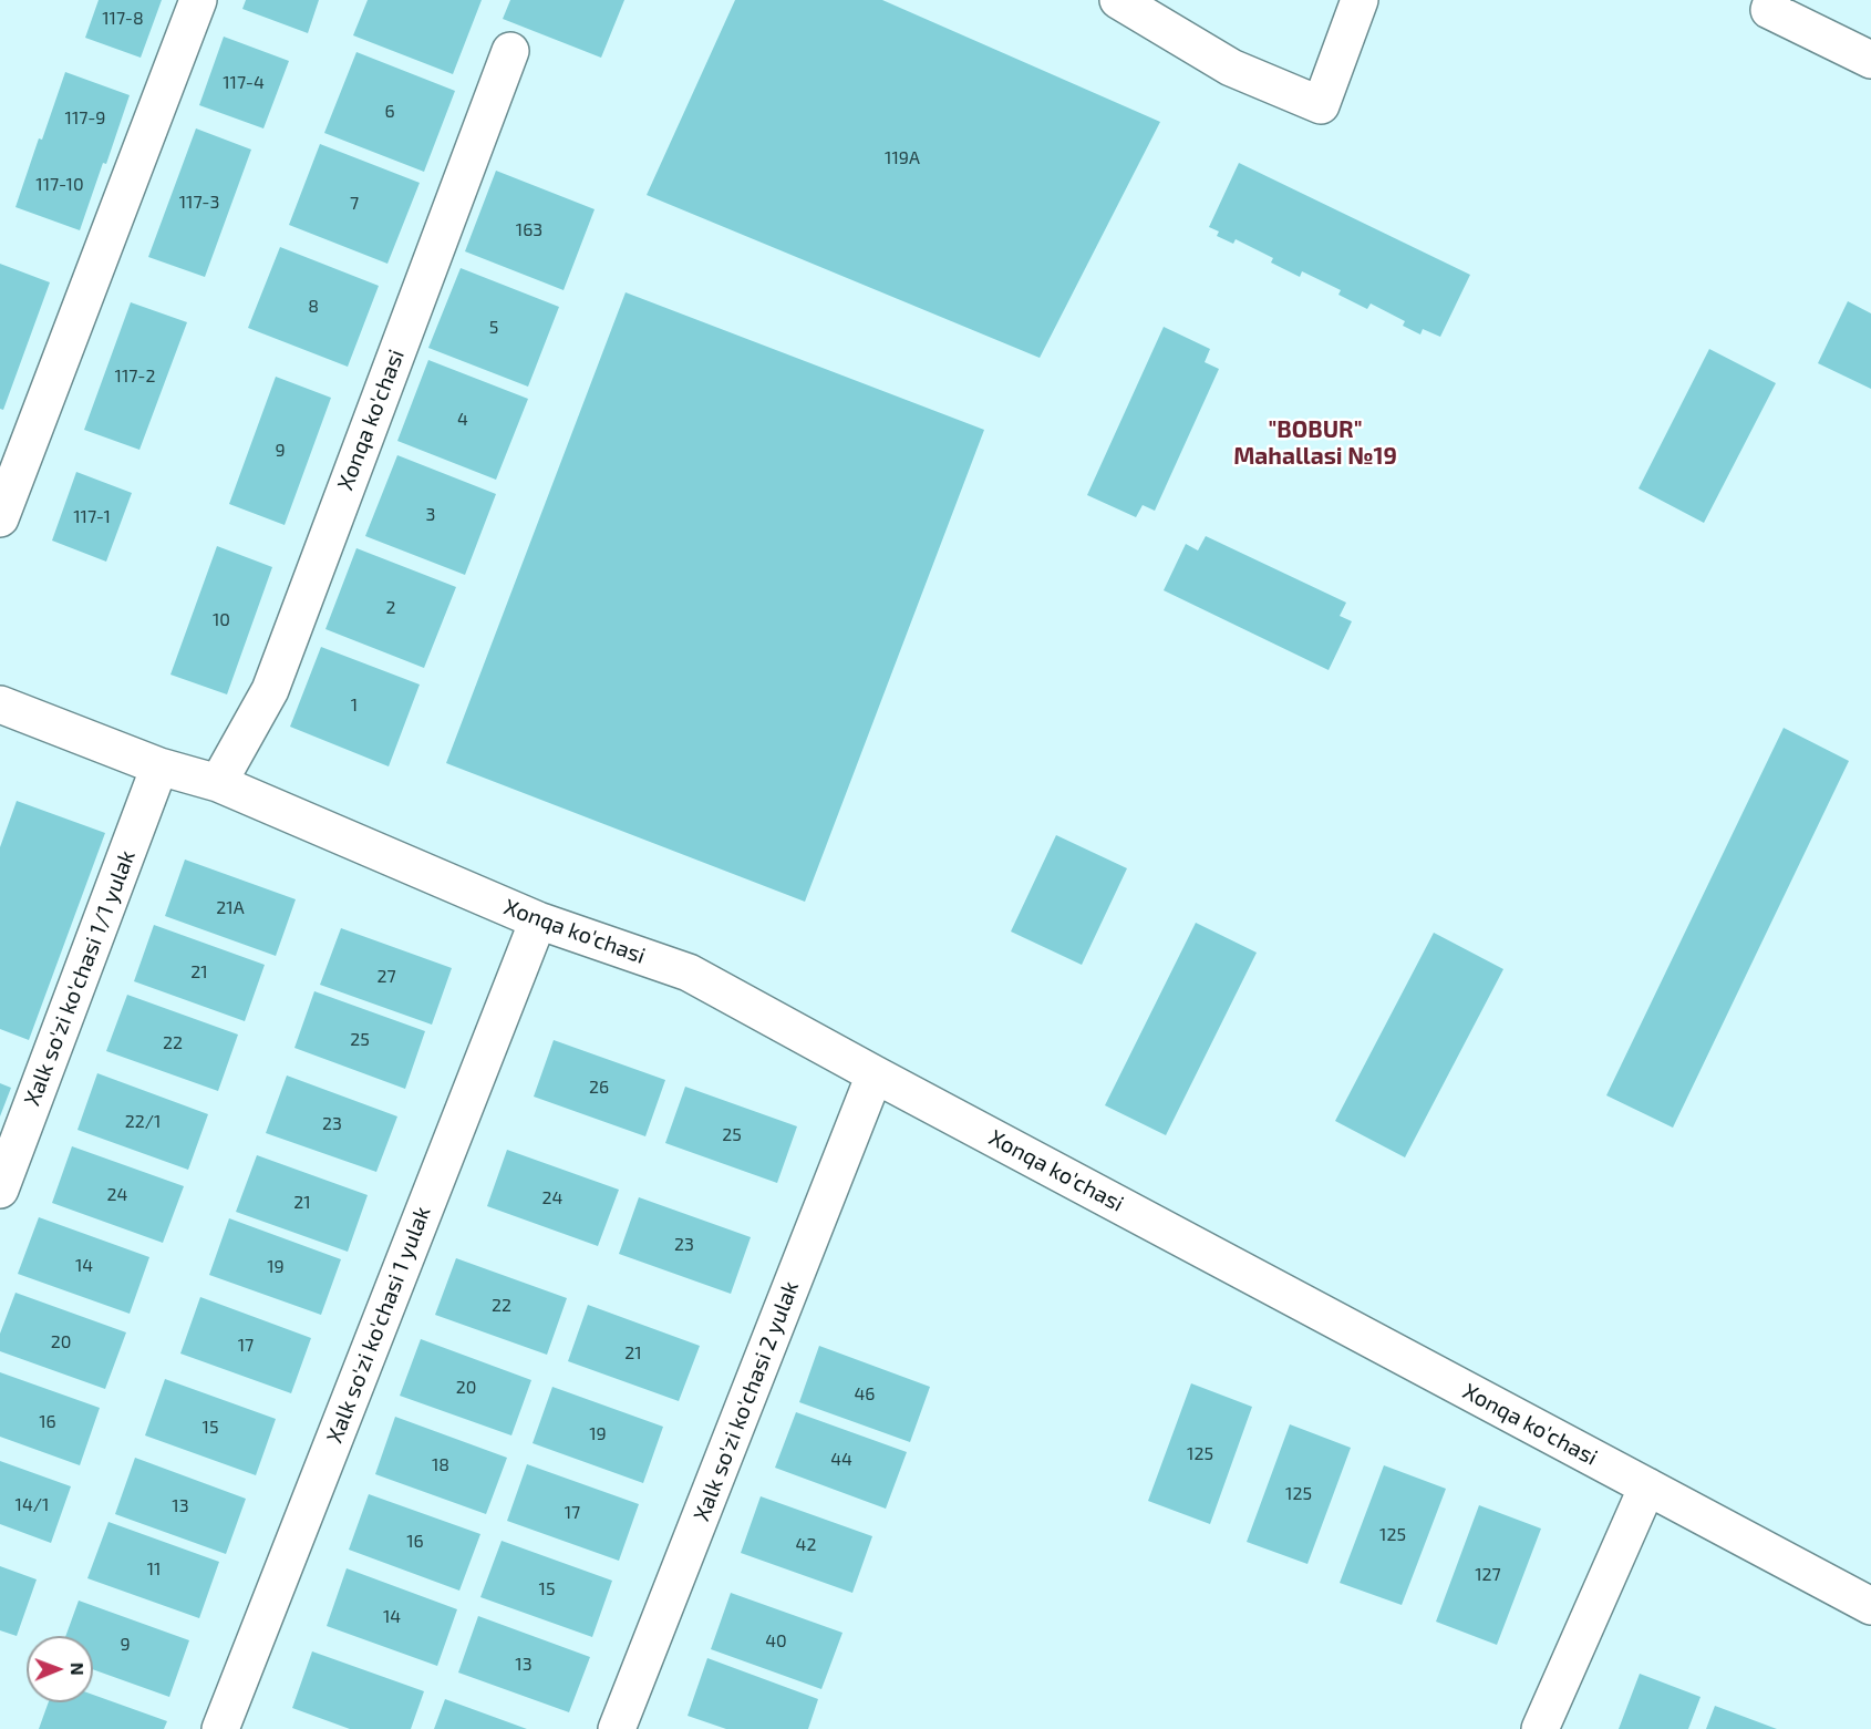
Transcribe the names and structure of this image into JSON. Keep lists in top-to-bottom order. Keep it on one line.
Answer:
{"streets":{"street":["Xonqa ko'chasi","Xalk so'zi ko'chasi 1/1 yulak","Xalk so'zi ko'chasi 1 yulak","Xalk so'zi ko'chasi 2 yulak"]},"crossings":[["Xonqa ko'chasi","Xalk so'zi ko'chasi 1/1 yulak"],["Xonqa ko'chasi","Xalk so'zi ko'chasi 1 yulak"],["Xonqa ko'chasi","Xalk so'zi ko'chasi 2 yulak"]],"districts":["\"BOBUR\" Mahallasi №19"],"house_numbers":["117-8","117-4","6","117-9","119A","117-10","117-3","7","163","8","5","117-2","4","9","3","117-1","2","10","1","21A","21","27","25","22","26","22/1","23","25","24","24","21","23","14","19","22","20","17","21","20","46","16","15","19","125","44","18","125","14/1","13","17","125","16","42","11","127","15","14","40","9","13"],"north":"right"}
